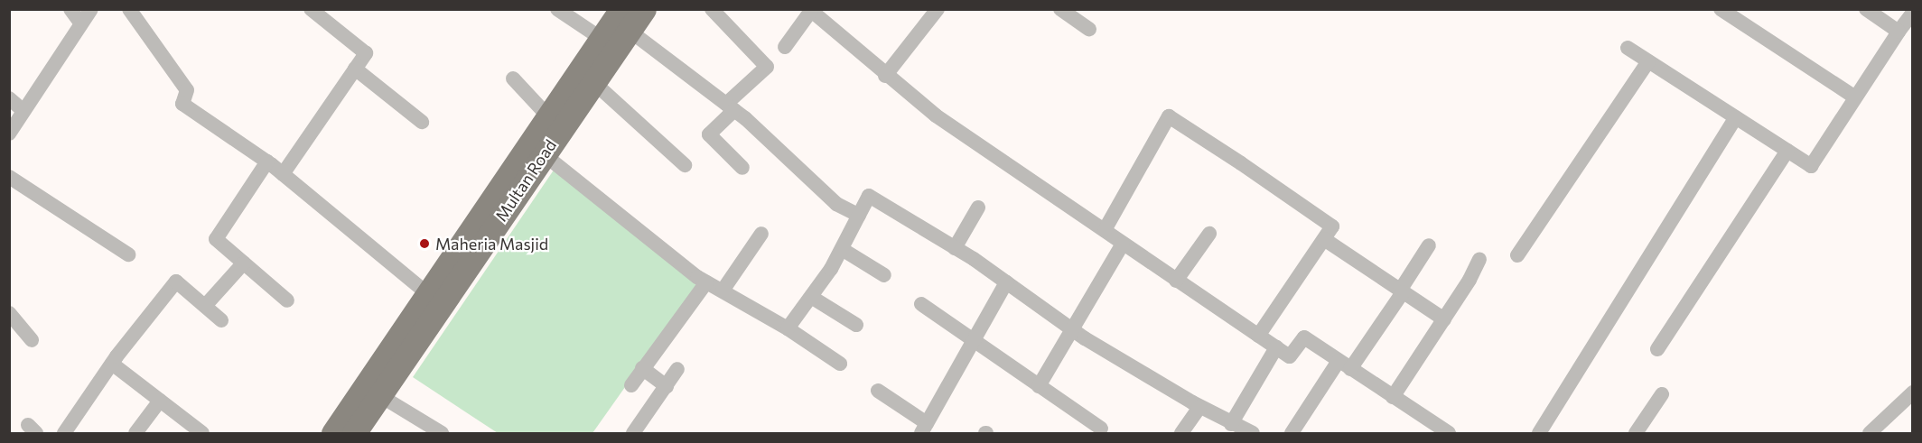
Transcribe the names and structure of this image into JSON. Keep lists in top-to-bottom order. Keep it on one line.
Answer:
{"streets":{"main road":["Multan Road"]},"places":["Maheria Masjid"]}
